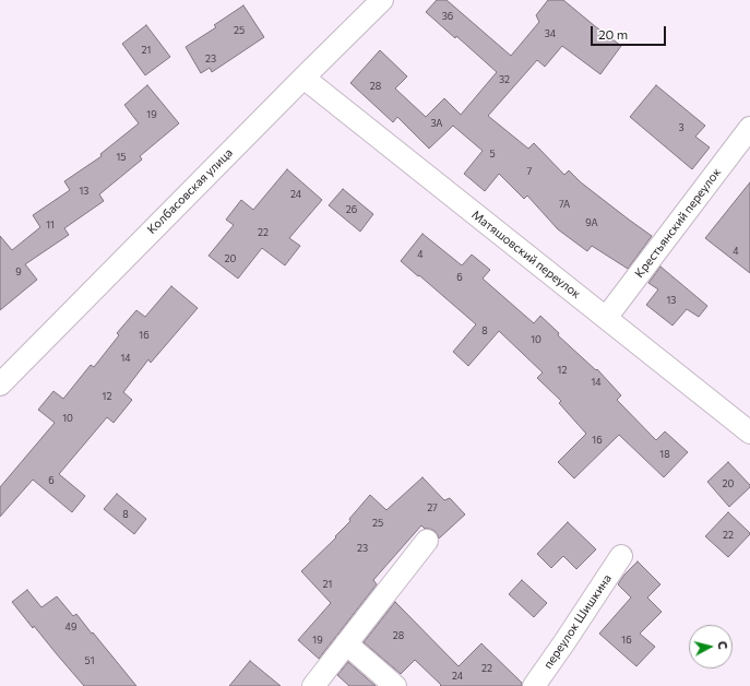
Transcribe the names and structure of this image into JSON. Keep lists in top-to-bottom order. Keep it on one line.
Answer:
{"streets":{"street":["Колбасовская улица","Крестьянский переулок","Матяшовский переулок","переулок Шишкина"]},"crossings":[["Колбасовская улица","Матяшовский переулок"],["Крестьянский переулок","Матяшовский переулок"]],"house_numbers":["36","25","34","21","23","32","28","19","3А","3","5","15","7","13","24","7А","26","9А","11","22","4","4","20","9","6","13","8","16","10","14","12","14","12","10","16","18","6","20","27","8","25","22","23","21","49","28","19","16","51","22","24"],"scale_bar":"20 m","north":"right"}
